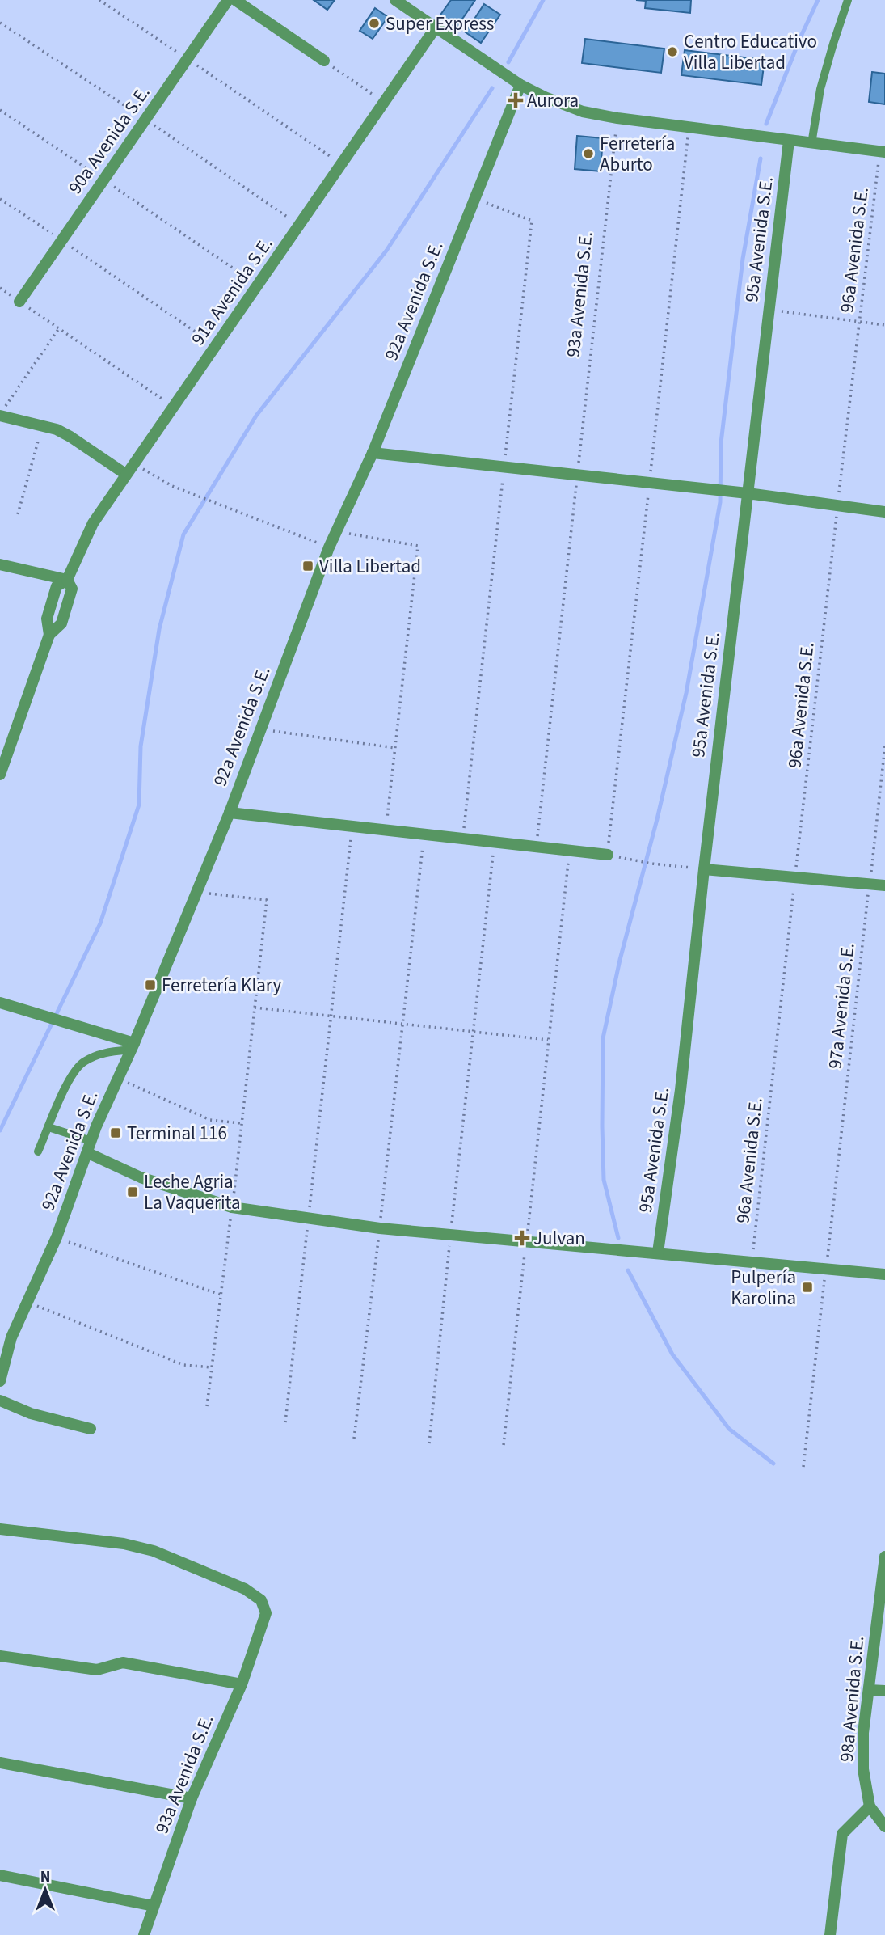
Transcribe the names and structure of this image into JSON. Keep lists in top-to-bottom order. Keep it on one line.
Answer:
{"streets":{"street":["90a Avenida S.E.","95a Avenida S.E.","91a Avenida S.E.","93a Avenida S.E.","92a Avenida S.E.","98a Avenida S.E."],"path":["96a Avenida S.E.","97a Avenida S.E."]},"places":{"other":["Super Express","Centro Educativo Villa Libertad","Ferretería Aburto"],"health":["Aurora","Julvan"],"transit":["Villa Libertad","Ferretería Klary","Terminal 116","Leche Agria La Vaquerita","Pulpería Karolina"]},"north":"top"}
